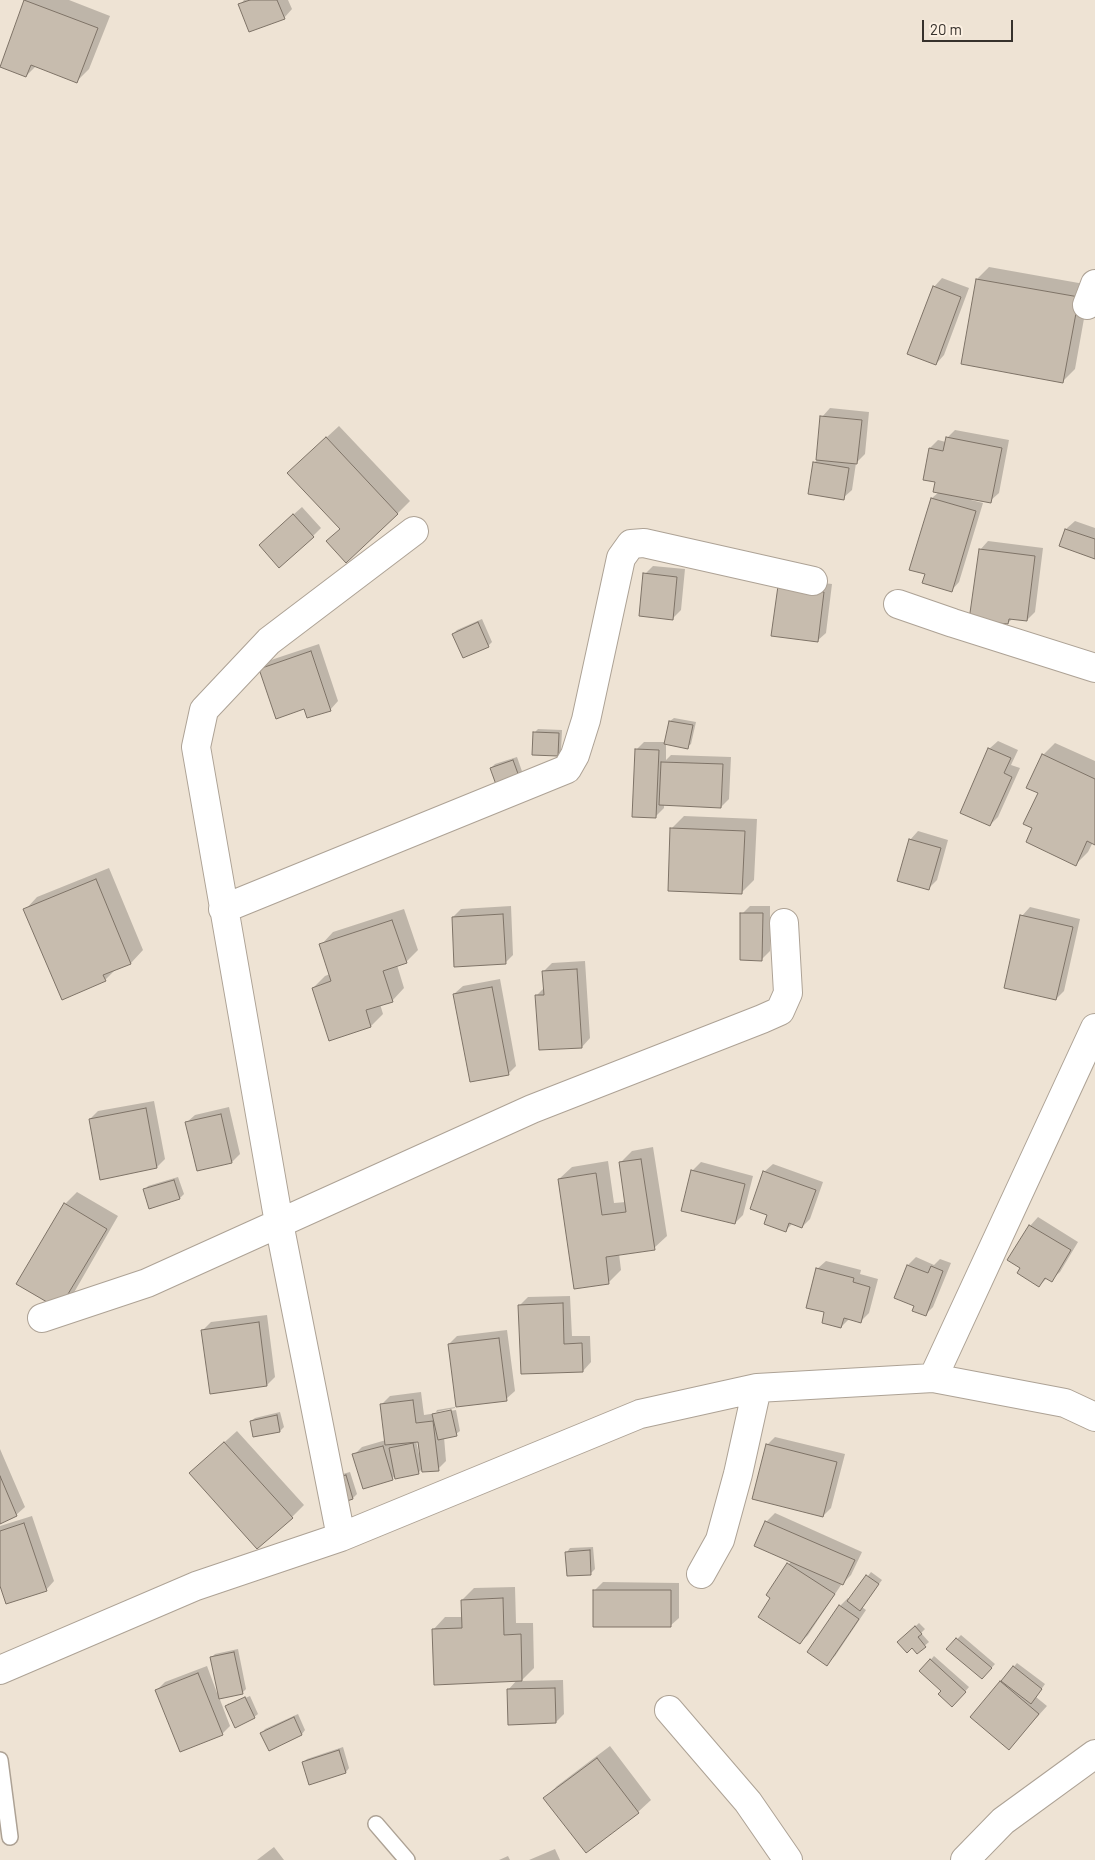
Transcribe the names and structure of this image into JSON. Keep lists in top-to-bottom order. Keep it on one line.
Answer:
{"scale_bar":"20 m"}
